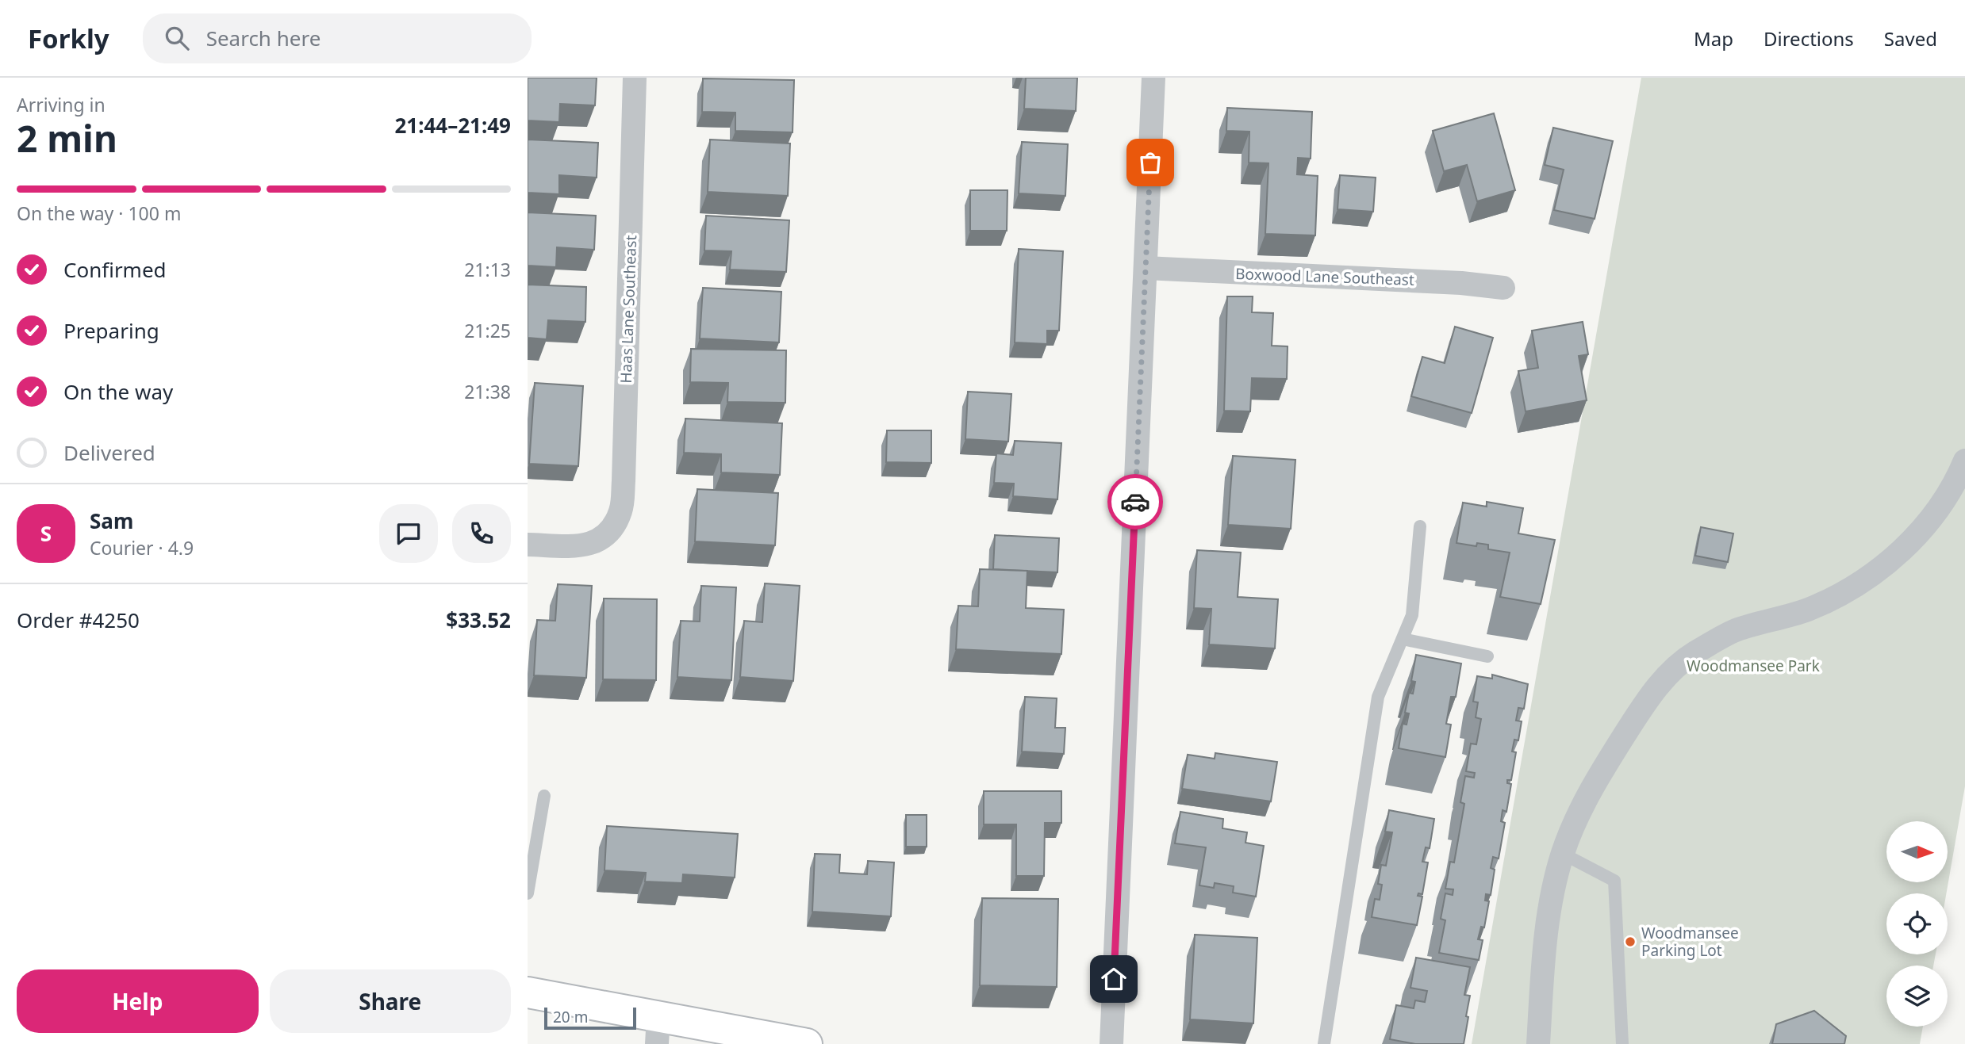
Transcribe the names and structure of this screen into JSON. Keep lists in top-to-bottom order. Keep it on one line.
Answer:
{"streets":{"street":["Boxwood Lane Southeast","Haas Lane Southeast"]},"parks":["Woodmansee Park"],"places":["Woodmansee Parking Lot"],"scale_bar":"20 m","north":"right","page":{"header":"Forkly","search":"Search here","nav":["Map","Directions","Saved"],"heading":["2 min","Arriving in","21:44–21:49"],"panel":["Sam","Courier · 4.9","Order #4250","$33.52"],"bar":"On the way · 100 m","list":[["Confirmed","21:13"],["Preparing","21:25"],["On the way","21:38"],"Delivered"],"round":"S","buttons":["Help","Share"],"scale":"20 m"}}
